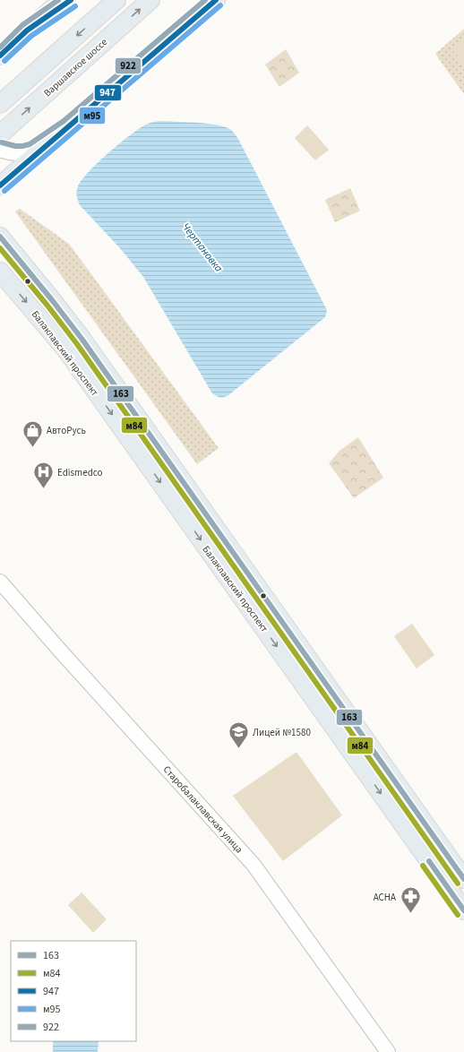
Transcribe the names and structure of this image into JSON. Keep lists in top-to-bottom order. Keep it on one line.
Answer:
{"streets":{"main road":["Варшавское шоссе","Балаклавский проспект"],"street":["Старобалаклавская улица"]},"water":["Чертановка"],"places":{"shop":["АвтоРусь"],"hospital":["Edismedco"],"school or university":["Лицей №1580"],"pharmacy":["АСНА"]},"lines":["transit line 947","transit line 922","transit line м95","transit line 163","transit line м84"],"legend":["163","м84","947","м95","922"]}
